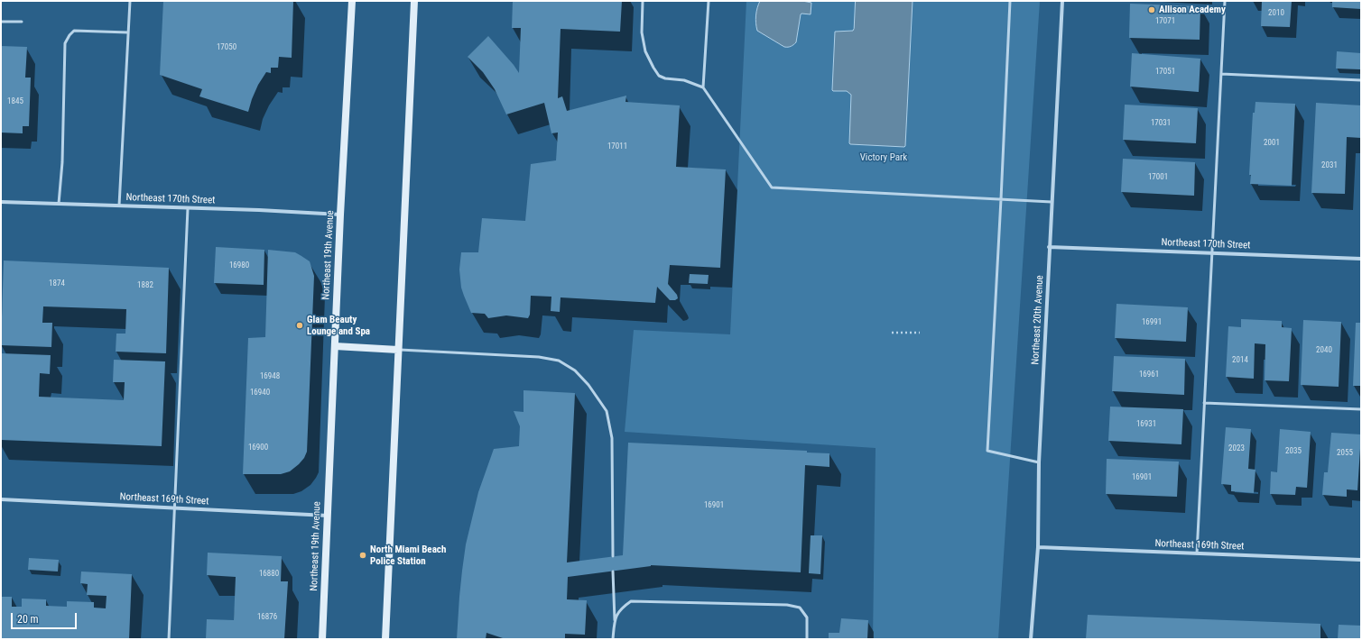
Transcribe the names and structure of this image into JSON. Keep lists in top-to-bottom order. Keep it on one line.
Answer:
{"streets":{"street":["Northeast 170th Street","Northeast 19th Avenue","Northeast 20th Avenue","Northeast 169th Street"]},"crossings":[["Northeast 170th Street","Northeast 19th Avenue"],["Northeast 170th Street","Northeast 20th Avenue"],["Northeast 19th Avenue","Northeast 169th Street"],["Northeast 20th Avenue","Northeast 169th Street"]],"parks":["Victory Park"],"places":["Allison Academy","Glam Beauty Lounge and Spa","North Miami Beach Police Station"],"house_numbers":["2010","17071","17050","17051","1845","17031","2001","17011","2031","17001","16980","1874","1882","16991","2040","2014","16961","16948","16940","16931","16900","2023","2035","2055","16901","16901","16880","16876"],"scale_bar":"20 m"}
